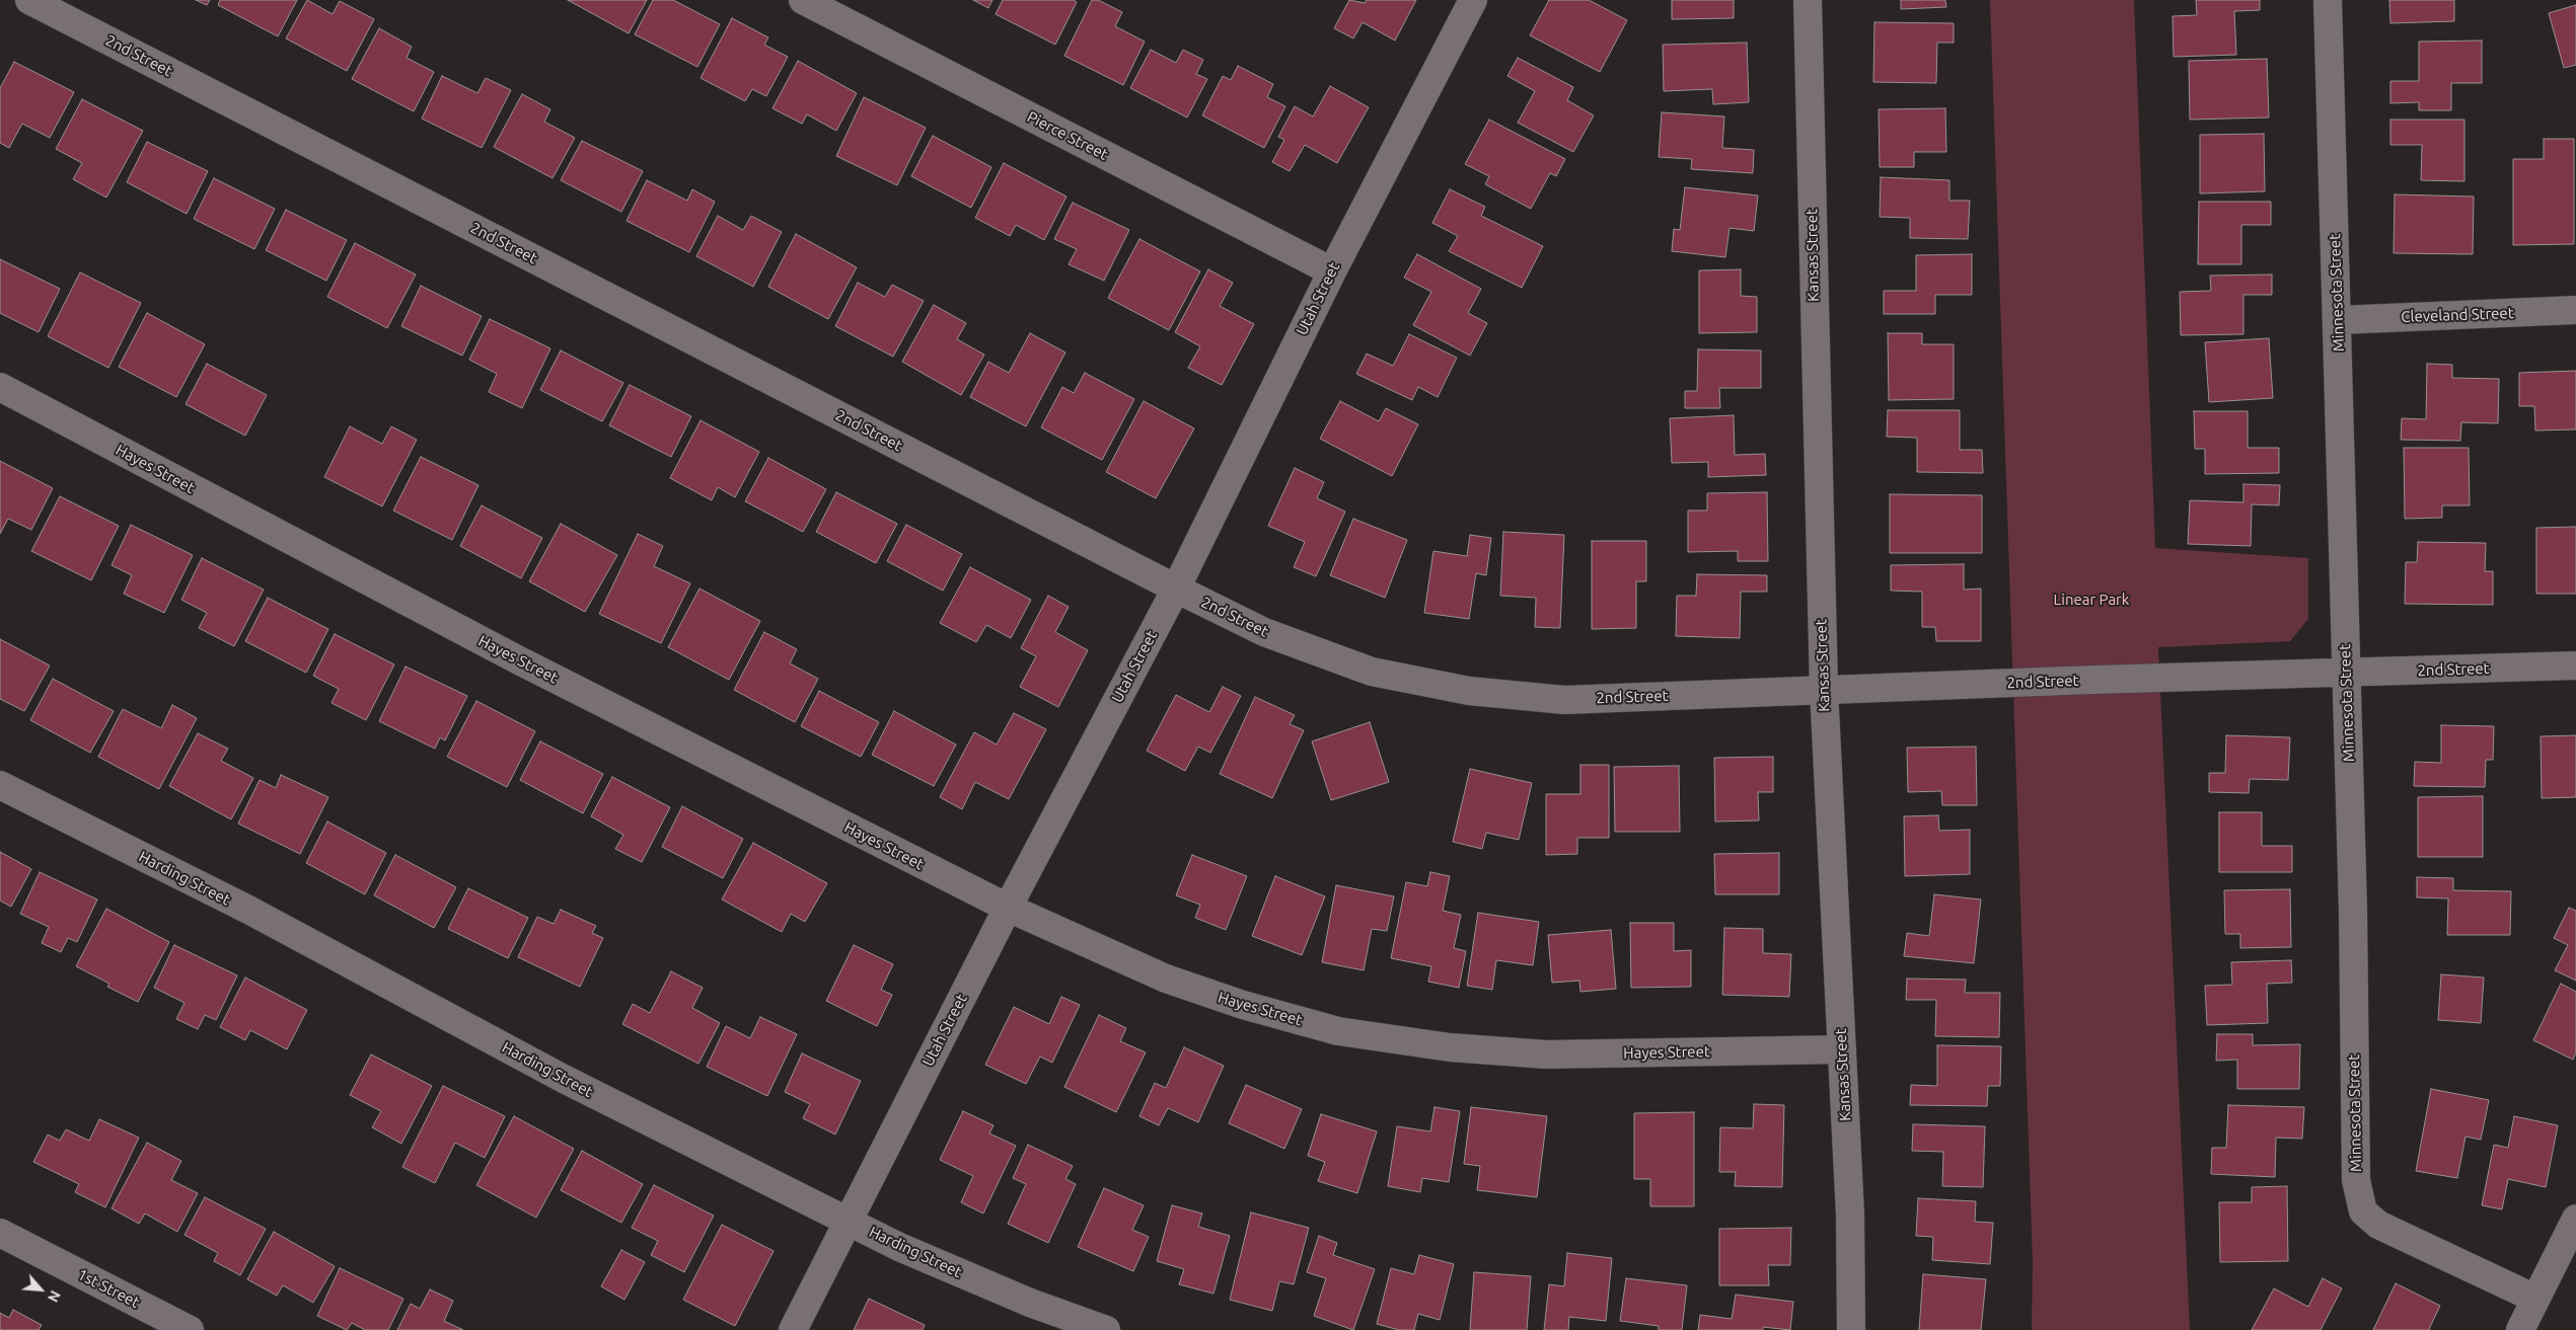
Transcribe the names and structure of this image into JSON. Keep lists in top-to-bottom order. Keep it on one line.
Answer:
{"streets":{"street":["2nd Street","Pierce Street","Kansas Street","Minnesota Street","Utah Street","Cleveland Street","Hayes Street","Harding Street","1st Street"]},"crossings":[["2nd Street","Kansas Street"],["2nd Street","Minnesota Street"],["2nd Street","Utah Street"],["Pierce Street","Utah Street"],["Kansas Street","Hayes Street"],["Minnesota Street","Cleveland Street"],["Utah Street","Hayes Street"],["Utah Street","Harding Street"]],"parks":["Linear Park"],"north":"bottom right"}
